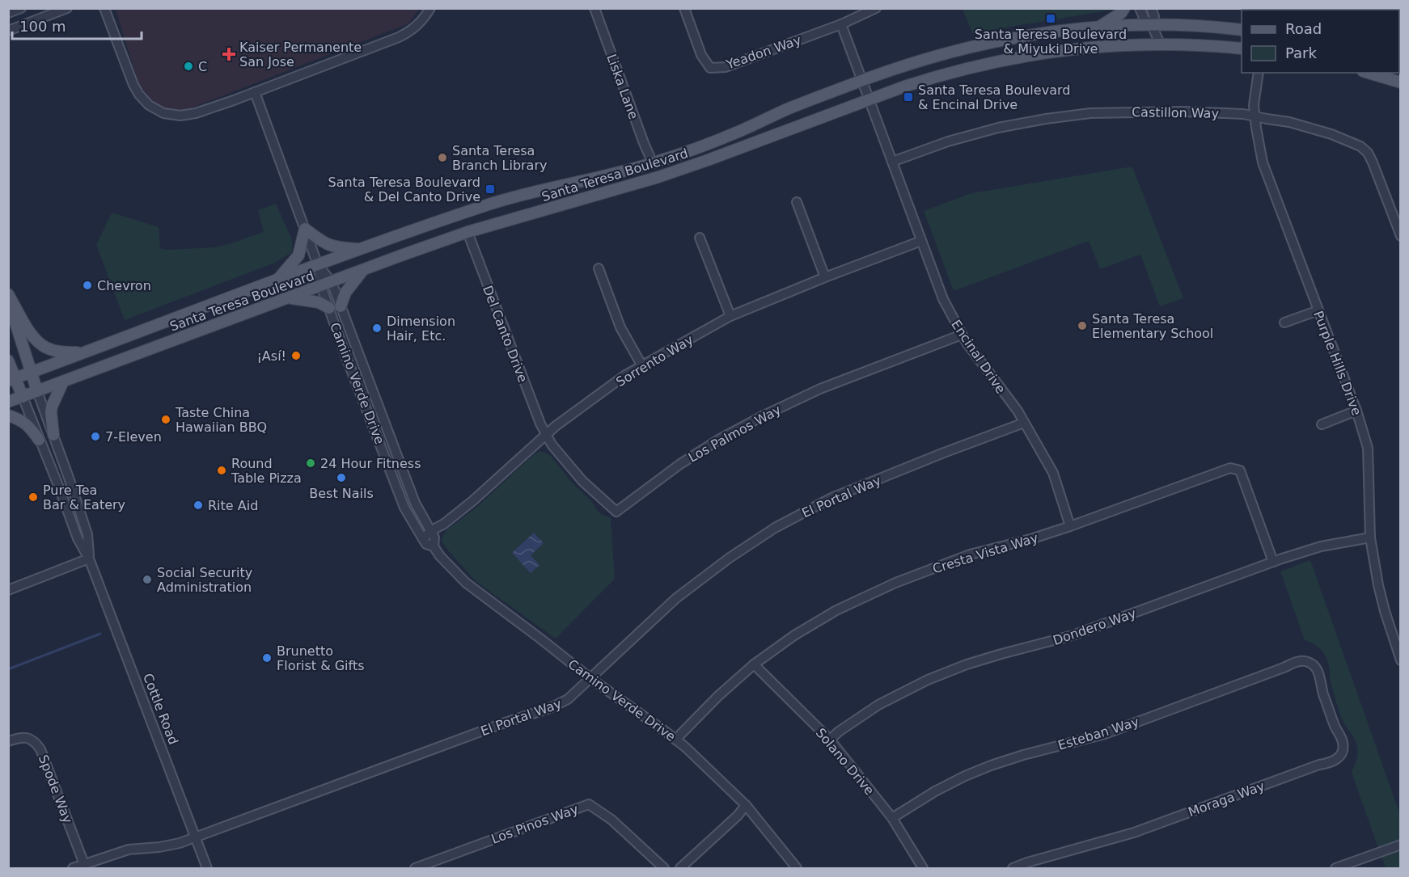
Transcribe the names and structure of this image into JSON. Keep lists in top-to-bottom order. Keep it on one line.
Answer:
{"streets":{"main road":["Santa Teresa Boulevard","Cottle Road"],"street":["Yeadon Way","Liska Lane","Castillon Way","Del Canto Drive","Encinal Drive","Sorrento Way","Purple Hills Drive","Camino Verde Drive","Los Palmos Way","El Portal Way","Cresta Vista Way","Dondero Way","Esteban Way","Solano Drive","Spode Way","Moraga Way","Los Pinos Way"]},"crossings":[["Yeadon Way","Encinal Drive"],["Liska Lane","Santa Teresa Boulevard"],["Castillon Way","Encinal Drive"],["Castillon Way","Purple Hills Drive"],["Santa Teresa Boulevard","Del Canto Drive"],["Santa Teresa Boulevard","Encinal Drive"],["Santa Teresa Boulevard","Camino Verde Drive"],["Santa Teresa Boulevard","Cottle Road"],["Del Canto Drive","Sorrento Way"],["Del Canto Drive","Los Palmos Way"],["Encinal Drive","Sorrento Way"],["Encinal Drive","Los Palmos Way"],["Encinal Drive","El Portal Way"],["Encinal Drive","Cresta Vista Way"],["Sorrento Way","Camino Verde Drive"],["Sorrento Way","Los Palmos Way"],["Purple Hills Drive","Dondero Way"],["Camino Verde Drive","El Portal Way"],["Camino Verde Drive","Cresta Vista Way"],["El Portal Way","Cottle Road"],["El Portal Way","Spode Way"],["Cresta Vista Way","Dondero Way"],["Cresta Vista Way","Solano Drive"],["Dondero Way","Solano Drive"],["Esteban Way","Solano Drive"],["Esteban Way","Moraga Way"]],"places":{"transit":["Santa Teresa Boulevard & Miyuki Drive","Santa Teresa Boulevard & Encinal Drive","Santa Teresa Boulevard & Del Canto Drive"],"health":["Kaiser Permanente San Jose"],"other":["C","Santa Teresa Branch Library","Chevron","Santa Teresa Elementary School","Dimension Hair, Etc.","¡Así!","Taste China Hawaiian BBQ","7-Eleven","24 Hour Fitness","Round Table Pizza","Best Nails","Pure Tea Bar & Eatery","Rite Aid","Social Security Administration","Brunetto Florist & Gifts"]},"legend":["Road","Park"],"scale_bar":"100 m"}
